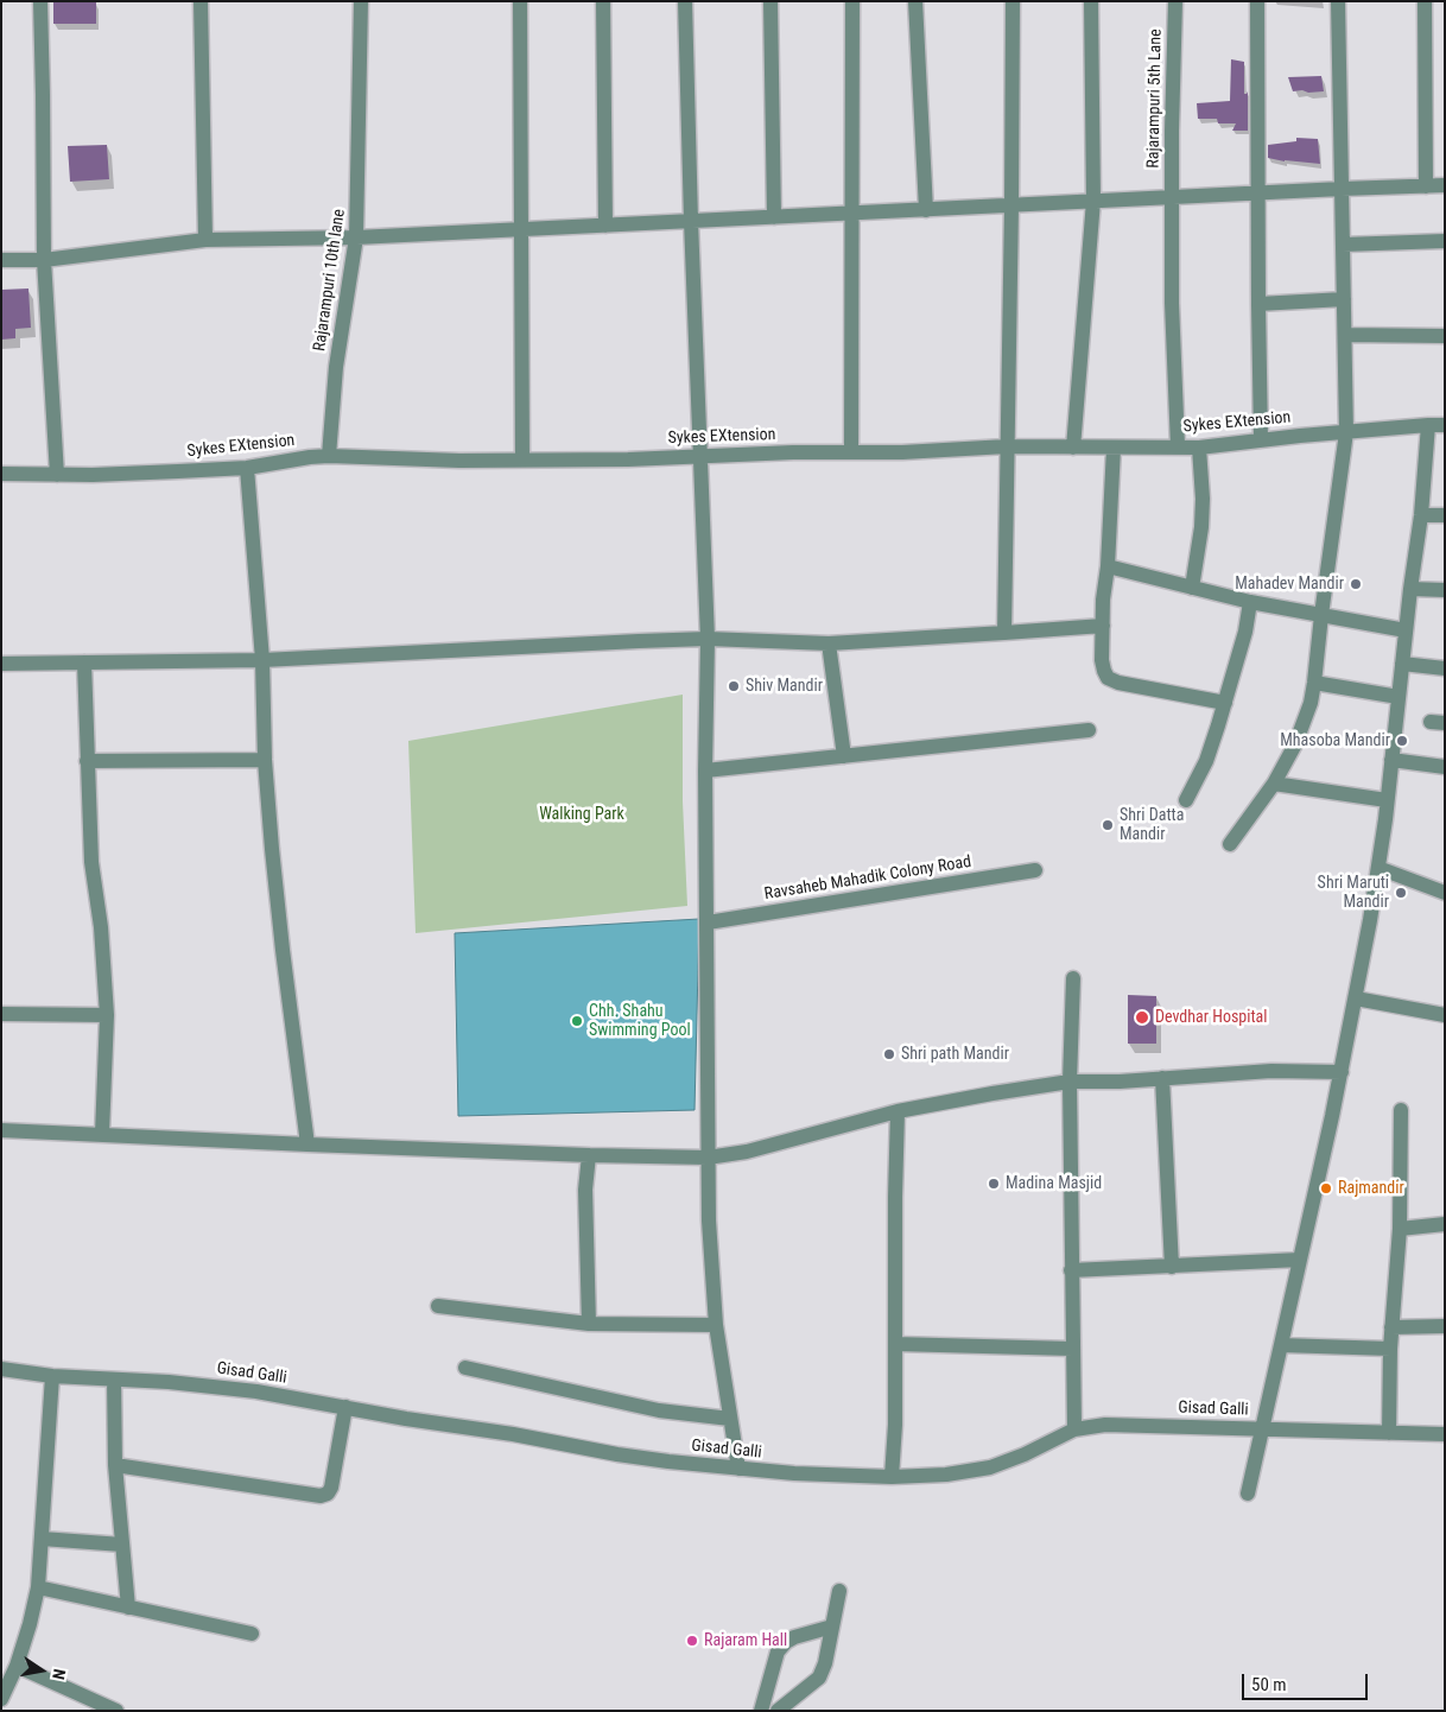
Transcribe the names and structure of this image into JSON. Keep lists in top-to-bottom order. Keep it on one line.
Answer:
{"streets":{"street":["Rajarampuri 5th Lane","Rajarampuri 10th lane","Sykes EXtension","Ravsaheb Mahadik Colony Road","Gisad Galli"]},"crossings":[["Rajarampuri 5th Lane","Sykes EXtension"],["Rajarampuri 10th lane","Sykes EXtension"]],"parks":["Walking Park"],"places":["Mahadev Mandir","Shiv Mandir","Mhasoba Mandir","Shri Datta Mandir","Shri Maruti Mandir","Devdhar Hospital","Chh. Shahu Swimming Pool","Shri path Mandir","Madina Masjid","Rajmandir","Rajaram Hall"],"scale_bar":"50 m","north":"right"}
